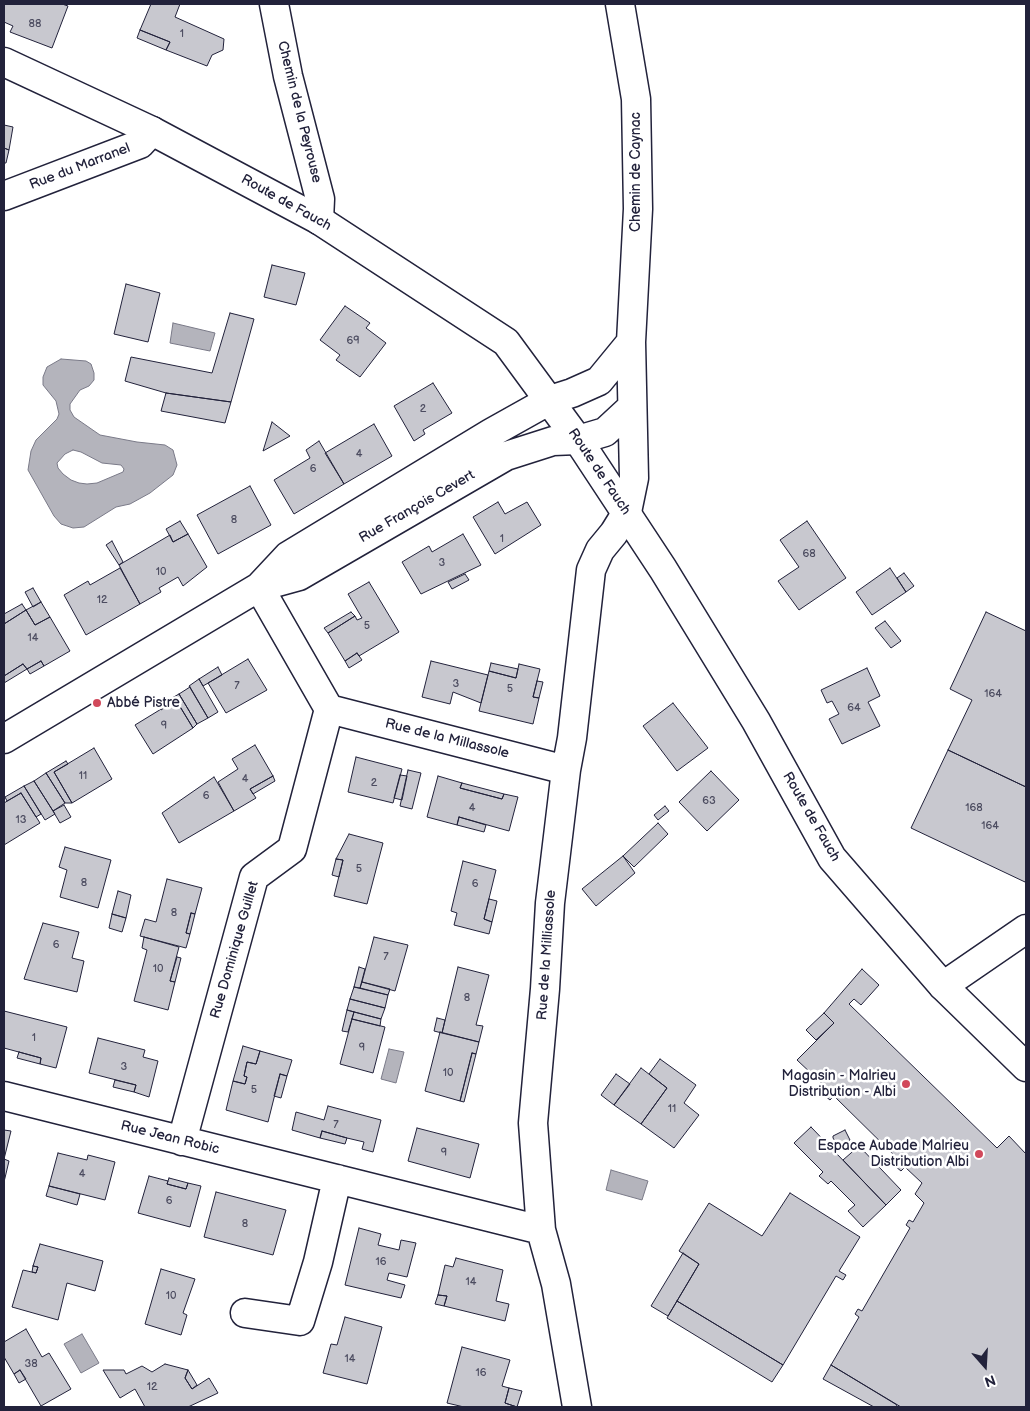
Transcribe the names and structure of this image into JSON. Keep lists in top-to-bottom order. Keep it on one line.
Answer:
{"streets":{"street":["Chemin de la Peyrouse","Rue du Marranel","Chemin de Caynac","Route de Fauch","Rue François Cevert","Rue de la Millassole","Rue Dominique Guillet","Rue de la Milliassole","Rue Jean Robic"]},"crossings":[["Chemin de la Peyrouse","Route de Fauch"],["Rue du Marranel","Route de Fauch"],["Chemin de Caynac","Route de Fauch"],["Chemin de Caynac","Rue de la Milliassole"],["Route de Fauch","Rue François Cevert"],["Route de Fauch","Rue de la Milliassole"],["Rue de la Millassole","Rue Dominique Guillet"],["Rue de la Millassole","Rue de la Milliassole"],["Rue Dominique Guillet","Rue Jean Robic"],["Rue de la Milliassole","Rue Jean Robic"]],"places":["Abbé Pistre","Magasin - Malrieu Distribution - Albi","Espace Aubade Malrieu Distribution Albi"],"house_numbers":["88","1","69","2","4","6","8","1","68","3","10","12","5","14","3","7","5","164","64","9","11","4","2","6","63","4","168","13","164","5","8","6","8","6","7","10","8","1","9","3","10","5","11","7","9","4","6","8","16","14","10","14","38","16","12"],"north":"bottom"}
